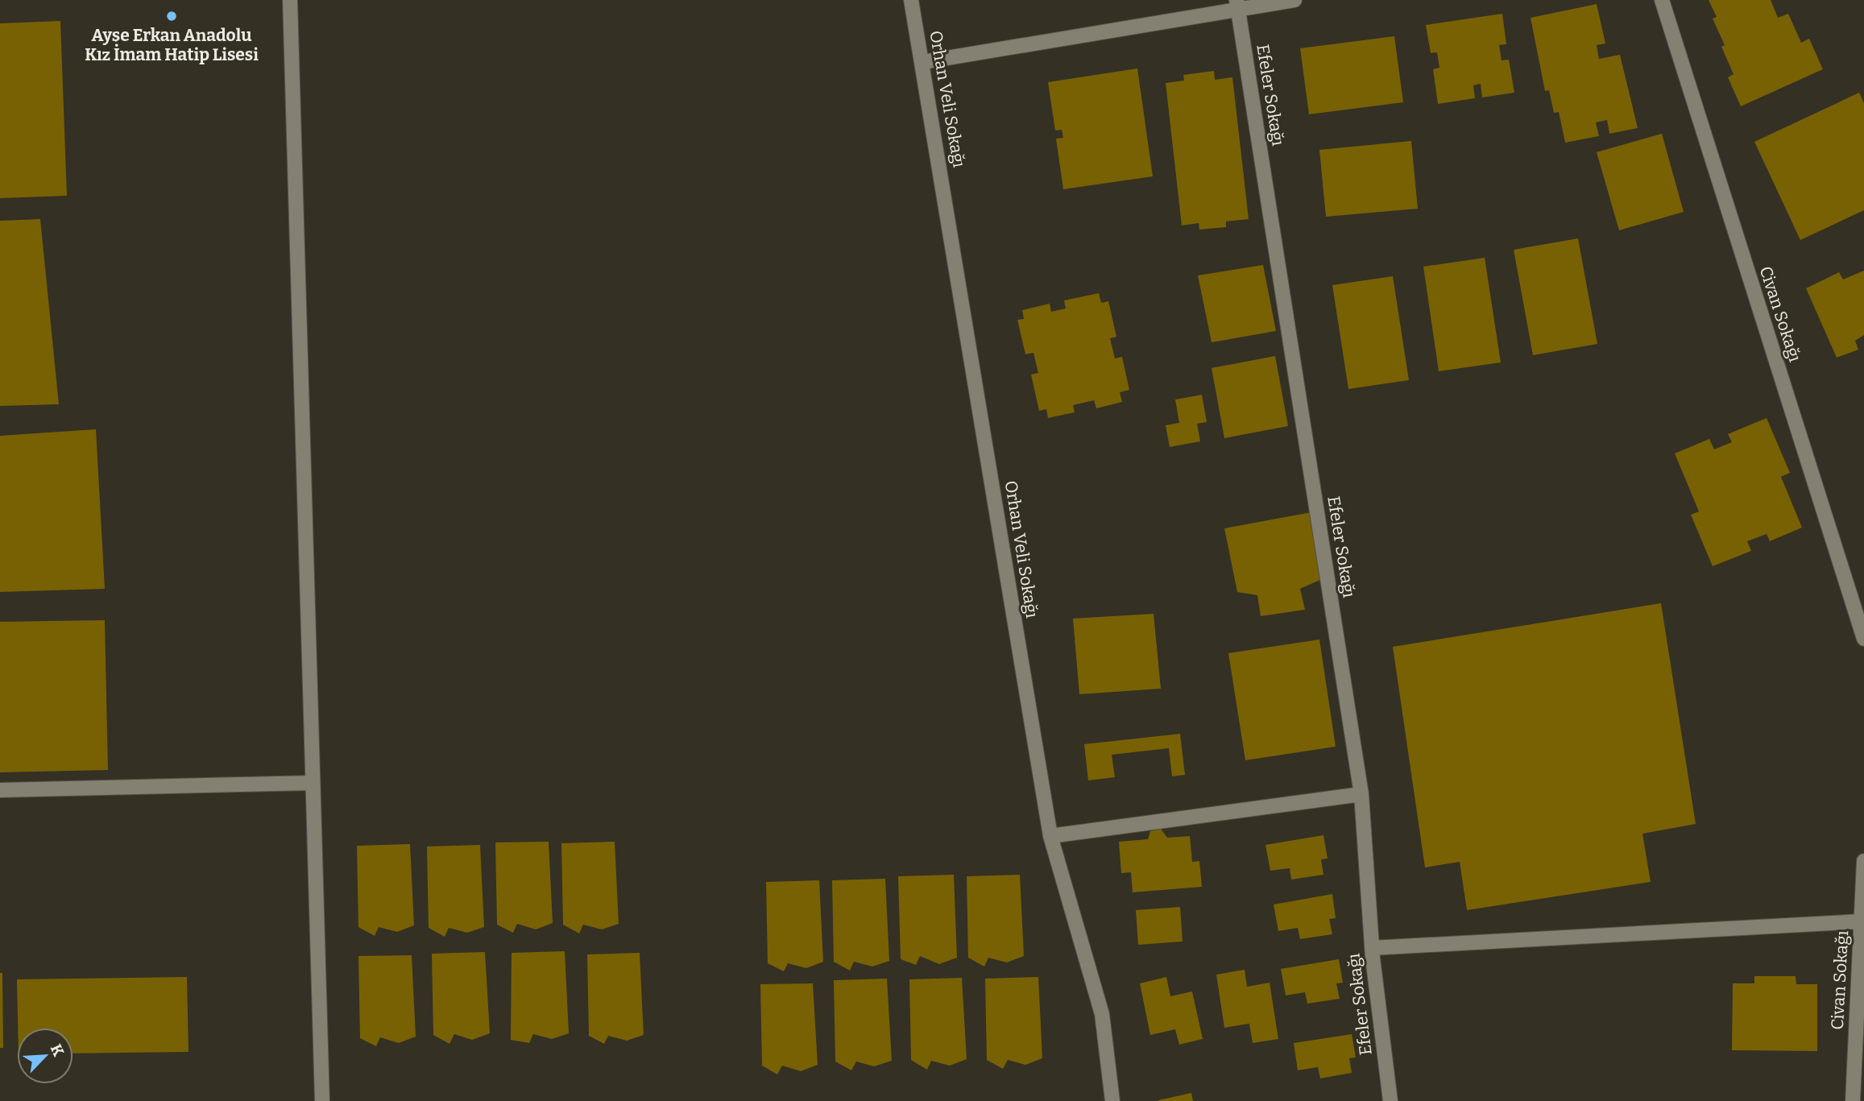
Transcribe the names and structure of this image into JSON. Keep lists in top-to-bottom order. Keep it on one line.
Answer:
{"streets":{"street":["Efeler Sokağı","Orhan Veli Sokağı","Civan Sokağı"]},"places":["Ayşe Erkan Anadolu Kız İmam Hatip Lisesi"],"north":"top right"}
